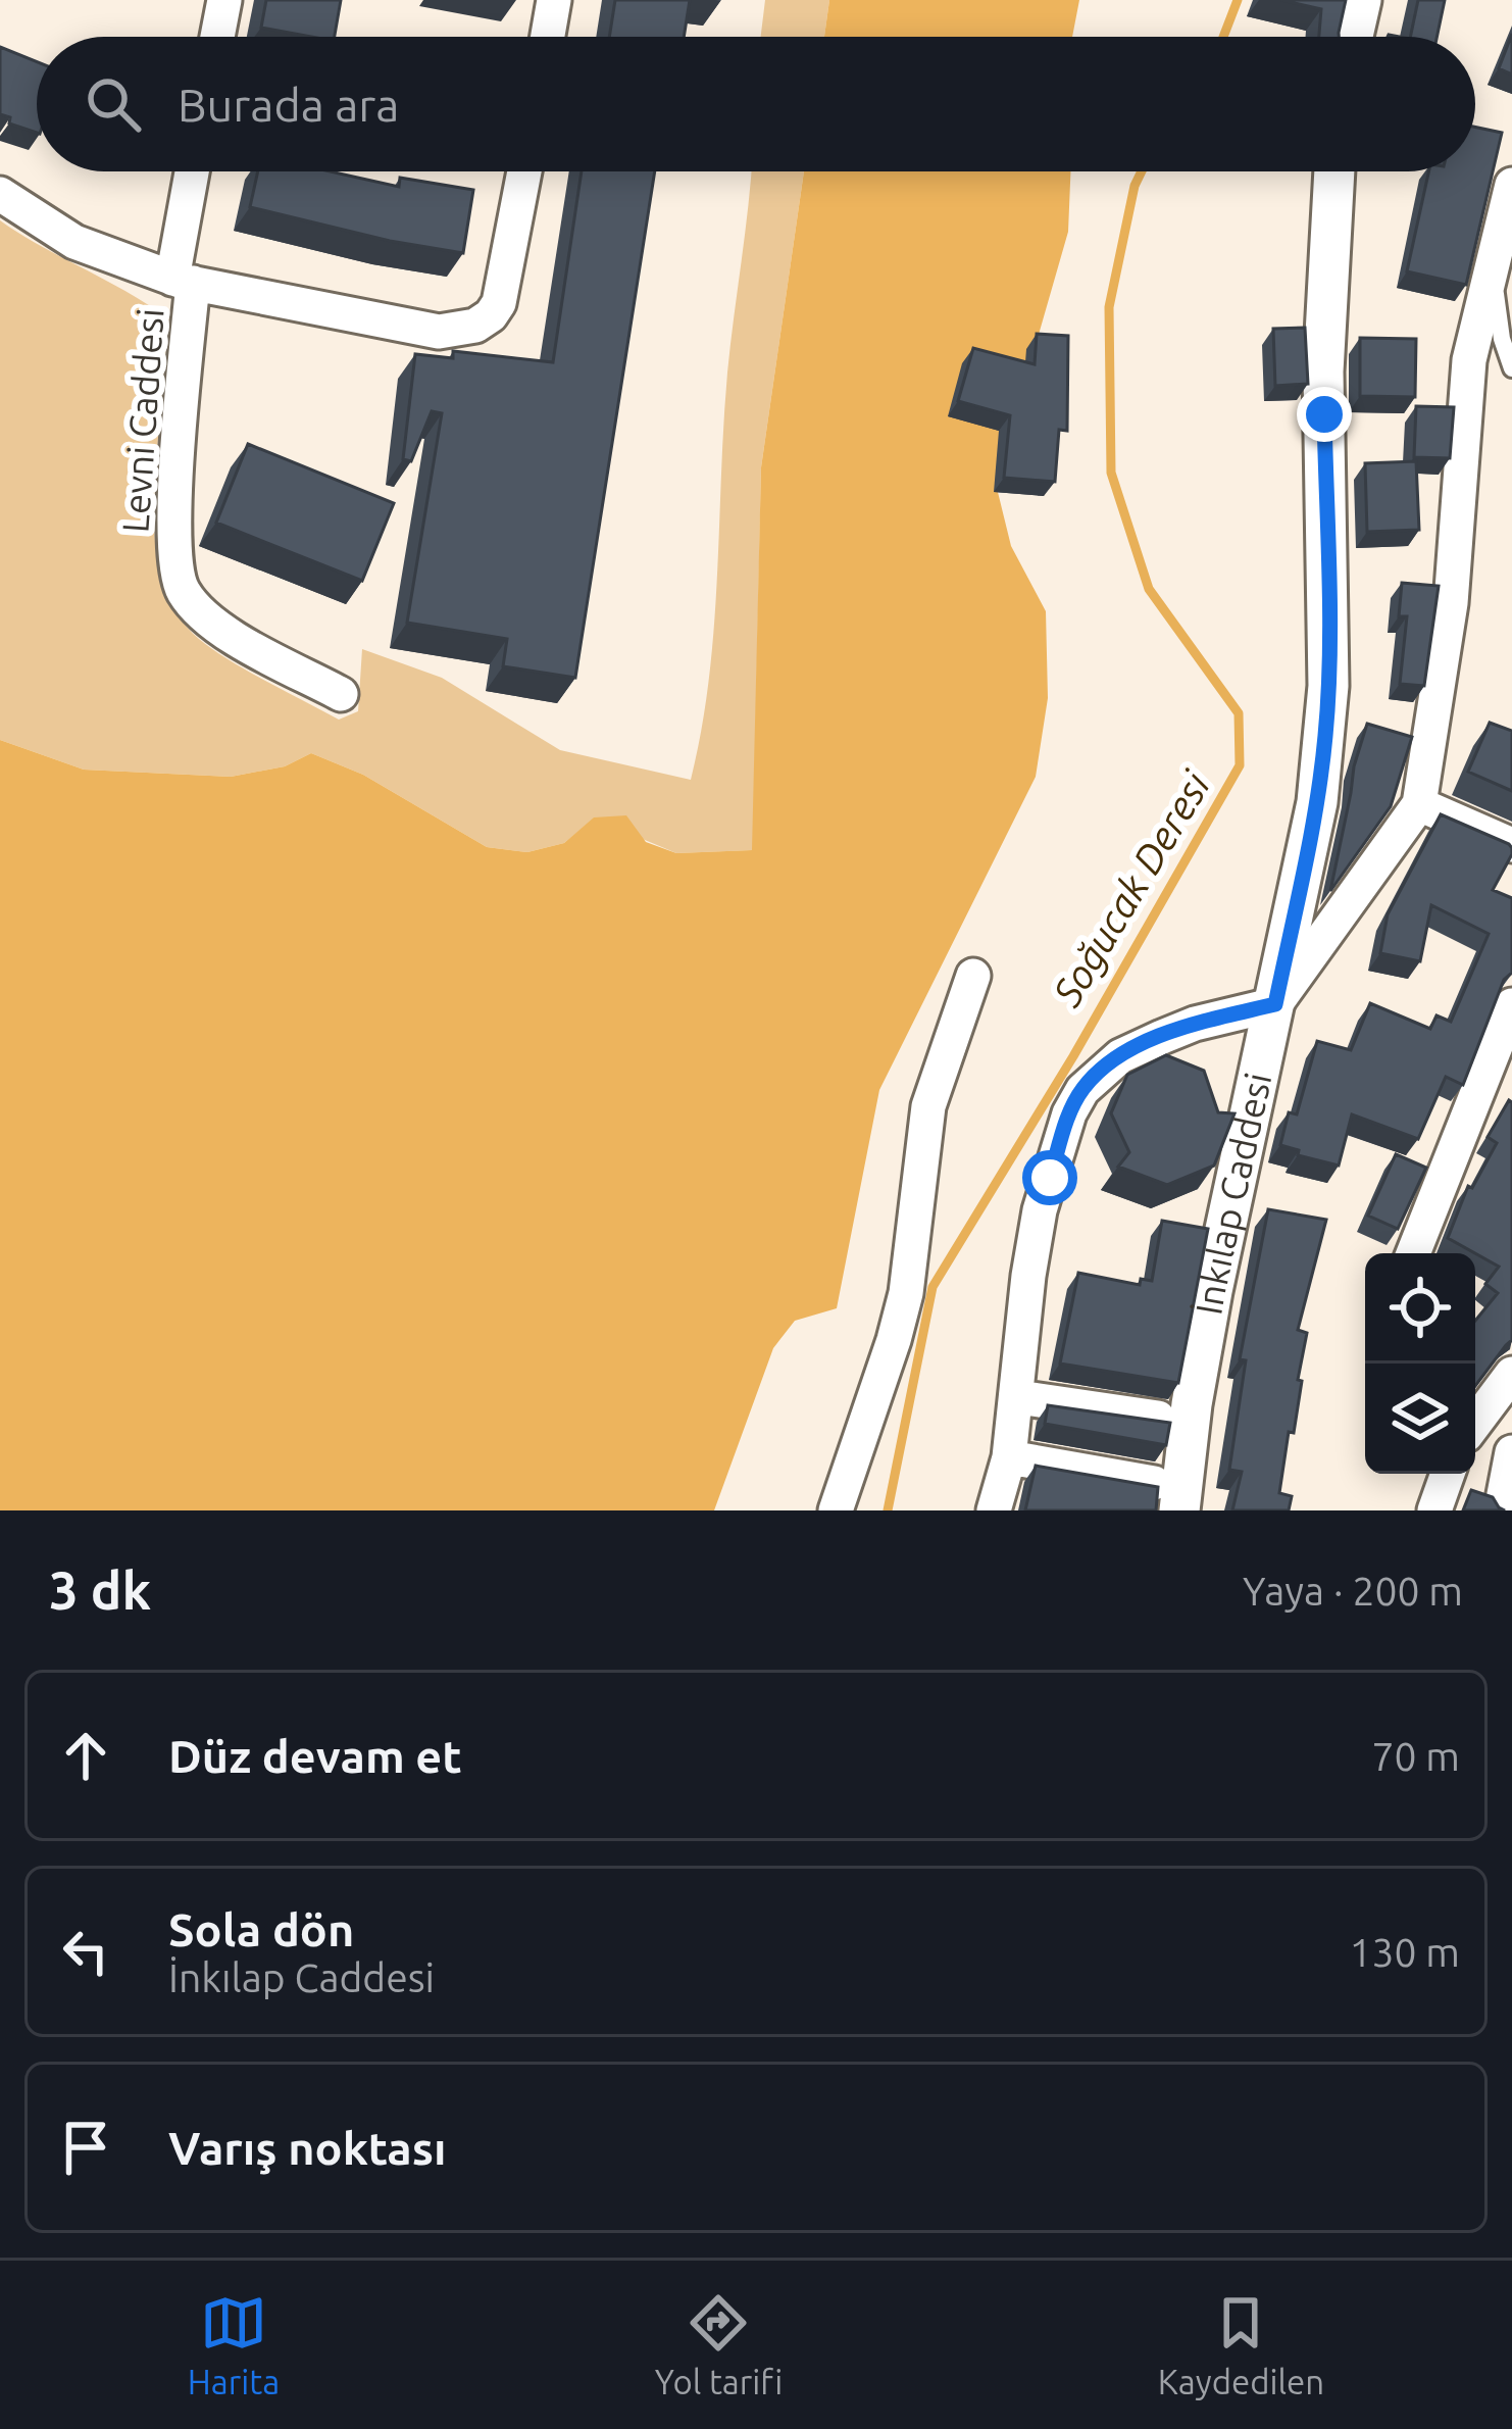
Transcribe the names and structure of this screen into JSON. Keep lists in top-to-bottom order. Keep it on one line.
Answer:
{"streets":{"street":["Levni Caddesi","İnkılap Caddesi"]},"water":["Soğucak Deresi"],"page":{"search":"Burada ara","heading":["3 dk","Yaya · 200 m"],"list":[["Düz devam et","70 m"],["Sola dön","İnkılap Caddesi","130 m"],"Varış noktası"],"nav":["Harita","Yol tarifi","Kaydedilen"]}}
